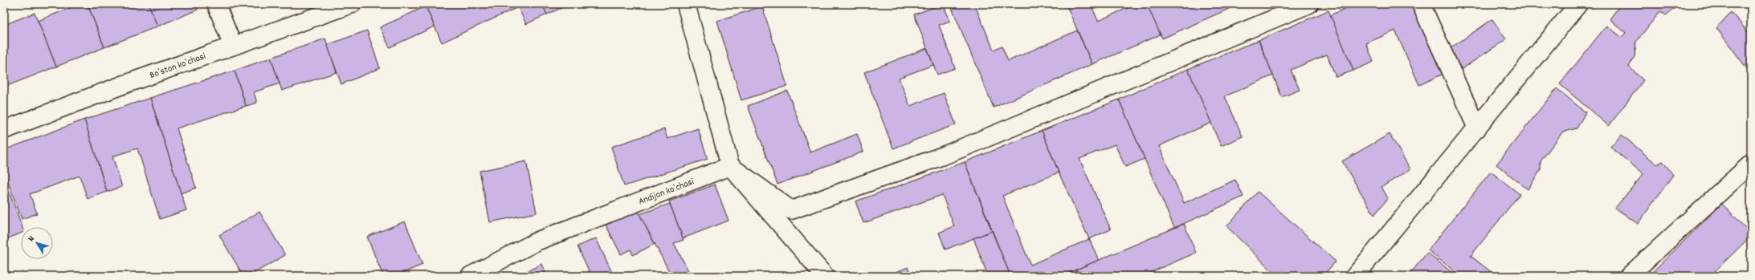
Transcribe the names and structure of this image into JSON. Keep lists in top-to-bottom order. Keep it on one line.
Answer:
{"streets":{"street":["Boʻston koʻchasi","Andijon koʻchasi"]},"north":"top left"}
